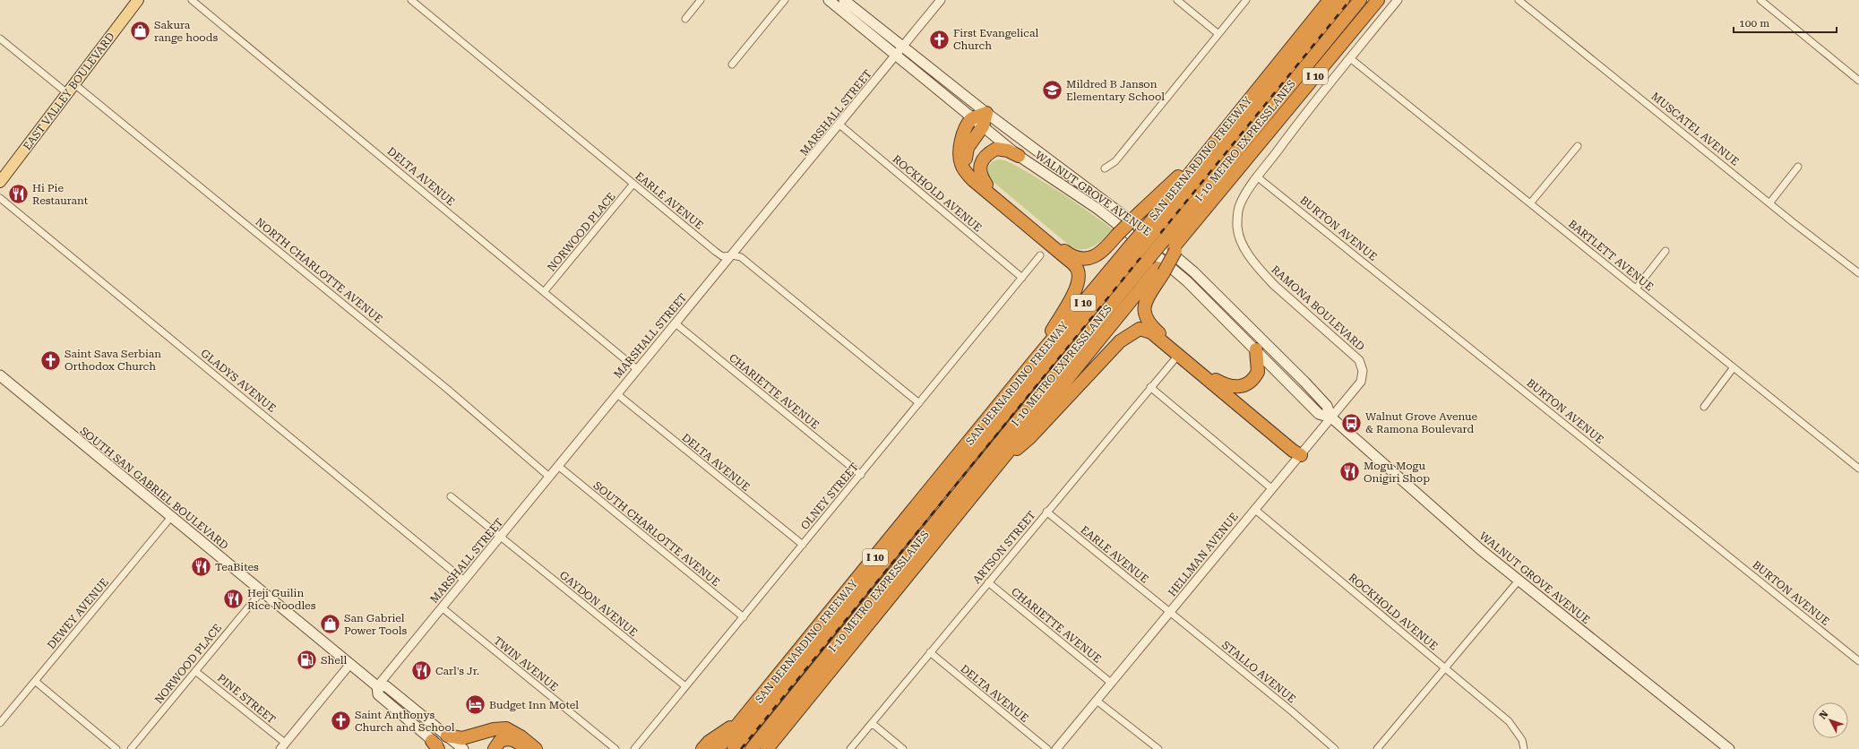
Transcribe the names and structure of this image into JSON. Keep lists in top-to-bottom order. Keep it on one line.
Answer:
{"streets":{"highway":["I 10","I-10 METRO EXPRESSLANES","SAN BERNARDINO FREEWAY"],"main road":["EAST VALLEY BOULEVARD","WALNUT GROVE AVENUE","SOUTH SAN GABRIEL BOULEVARD"],"street":["MARSHALL STREET","MUSCATEL AVENUE","DELTA AVENUE","ROCKHOLD AVENUE","EARLE AVENUE","BURTON AVENUE","NORWOOD PLACE","BARTLETT AVENUE","NORTH CHARLOTTE AVENUE","RAMONA BOULEVARD","GLADYS AVENUE","CHARIETTE AVENUE","OLNEY STREET","SOUTH CHARLOTTE AVENUE","ARTSON STREET","HELLMAN AVENUE","GAYDON AVENUE","DEWEY AVENUE","TWIN AVENUE","STALLO AVENUE","PINE STREET"]},"crossings":[["EAST VALLEY BOULEVARD","NORTH CHARLOTTE AVENUE"],["MARSHALL STREET","DELTA AVENUE"],["MARSHALL STREET","ROCKHOLD AVENUE"],["MARSHALL STREET","WALNUT GROVE AVENUE"],["MARSHALL STREET","EARLE AVENUE"],["MARSHALL STREET","NORTH CHARLOTTE AVENUE"],["MARSHALL STREET","GLADYS AVENUE"],["MARSHALL STREET","CHARIETTE AVENUE"],["MARSHALL STREET","SOUTH SAN GABRIEL BOULEVARD"],["MARSHALL STREET","SOUTH CHARLOTTE AVENUE"],["MARSHALL STREET","GAYDON AVENUE"],["MARSHALL STREET","TWIN AVENUE"],["I-10 METRO EXPRESSLANES","SAN BERNARDINO FREEWAY"],["DELTA AVENUE","NORWOOD PLACE"],["DELTA AVENUE","OLNEY STREET"],["DELTA AVENUE","ARTSON STREET"],["ROCKHOLD AVENUE","OLNEY STREET"],["ROCKHOLD AVENUE","HELLMAN AVENUE"],["WALNUT GROVE AVENUE","HELLMAN AVENUE"],["EARLE AVENUE","NORWOOD PLACE"],["EARLE AVENUE","OLNEY STREET"],["EARLE AVENUE","ARTSON STREET"],["EARLE AVENUE","HELLMAN AVENUE"],["EARLE AVENUE","STALLO AVENUE"],["BURTON AVENUE","RAMONA BOULEVARD"],["NORWOOD PLACE","SOUTH SAN GABRIEL BOULEVARD"],["NORWOOD PLACE","PINE STREET"],["BARTLETT AVENUE","RAMONA BOULEVARD"],["RAMONA BOULEVARD","HELLMAN AVENUE"],["CHARIETTE AVENUE","OLNEY STREET"],["CHARIETTE AVENUE","ARTSON STREET"],["CHARIETTE AVENUE","HELLMAN AVENUE"],["SOUTH SAN GABRIEL BOULEVARD","DEWEY AVENUE"],["OLNEY STREET","SOUTH CHARLOTTE AVENUE"],["OLNEY STREET","GAYDON AVENUE"],["HELLMAN AVENUE","STALLO AVENUE"]],"places":{"shop":["Sakura range hoods","San Gabriel Power Tools"],"church":["First Evangelical Church","Saint Sava Serbian Orthodox Church","Saint Anthonys Church and School"],"school or university":["Mildred B Janson Elementary School"],"restaurant":["Hi Pie Restaurant","Mogu Mogu Onigiri Shop","TeaBites","Heji Guilin Rice Noodles","Carl's Jr."],"bus stop":["Walnut Grove Avenue & Ramona Boulevard"],"fuel station":["Shell"],"hotel":["Budget Inn Motel"]},"scale_bar":"100 m","north":"top left"}
